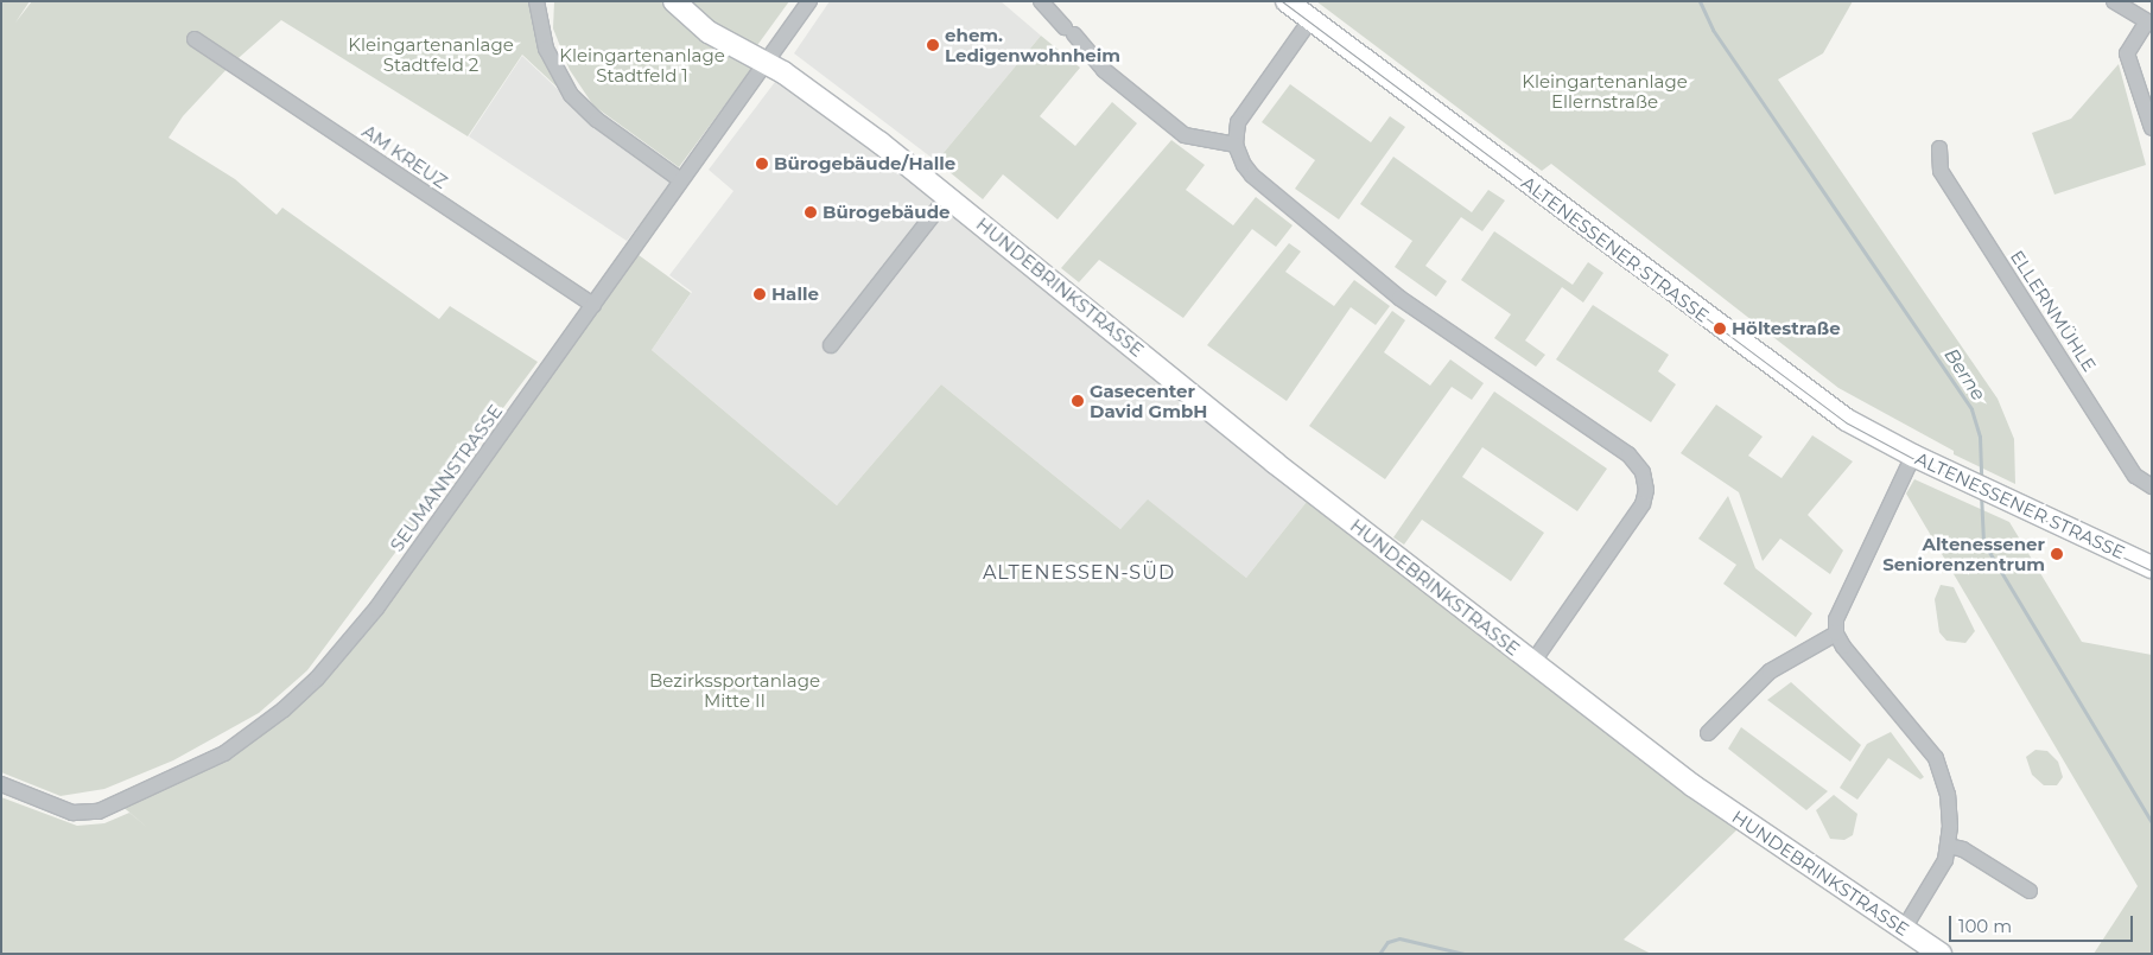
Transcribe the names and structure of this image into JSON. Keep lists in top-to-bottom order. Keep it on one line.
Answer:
{"streets":{"street":["AM KREUZ","ALTENESSENER STRASSE","HUNDEBRINKSTRASSE","ELLERNMÜHLE","SEUMANNSTRASSE"]},"crossings":[["AM KREUZ","SEUMANNSTRASSE"],["HUNDEBRINKSTRASSE","SEUMANNSTRASSE"]],"districts":["ALTENESSEN-SÜD"],"water":["Berne"],"parks":["Kleingartenanlage Stadtfeld 2","Kleingartenanlage Stadtfeld 1","Kleingartenanlage Ellernstraße","Bezirkssportanlage Mitte II"],"places":["ehem. Ledigenwohnheim","Bürogebäude/Halle","Bürogebäude","Halle","Höltestraße","Gasecenter David GmbH","Altenessener Seniorenzentrum"],"scale_bar":"100 m"}
